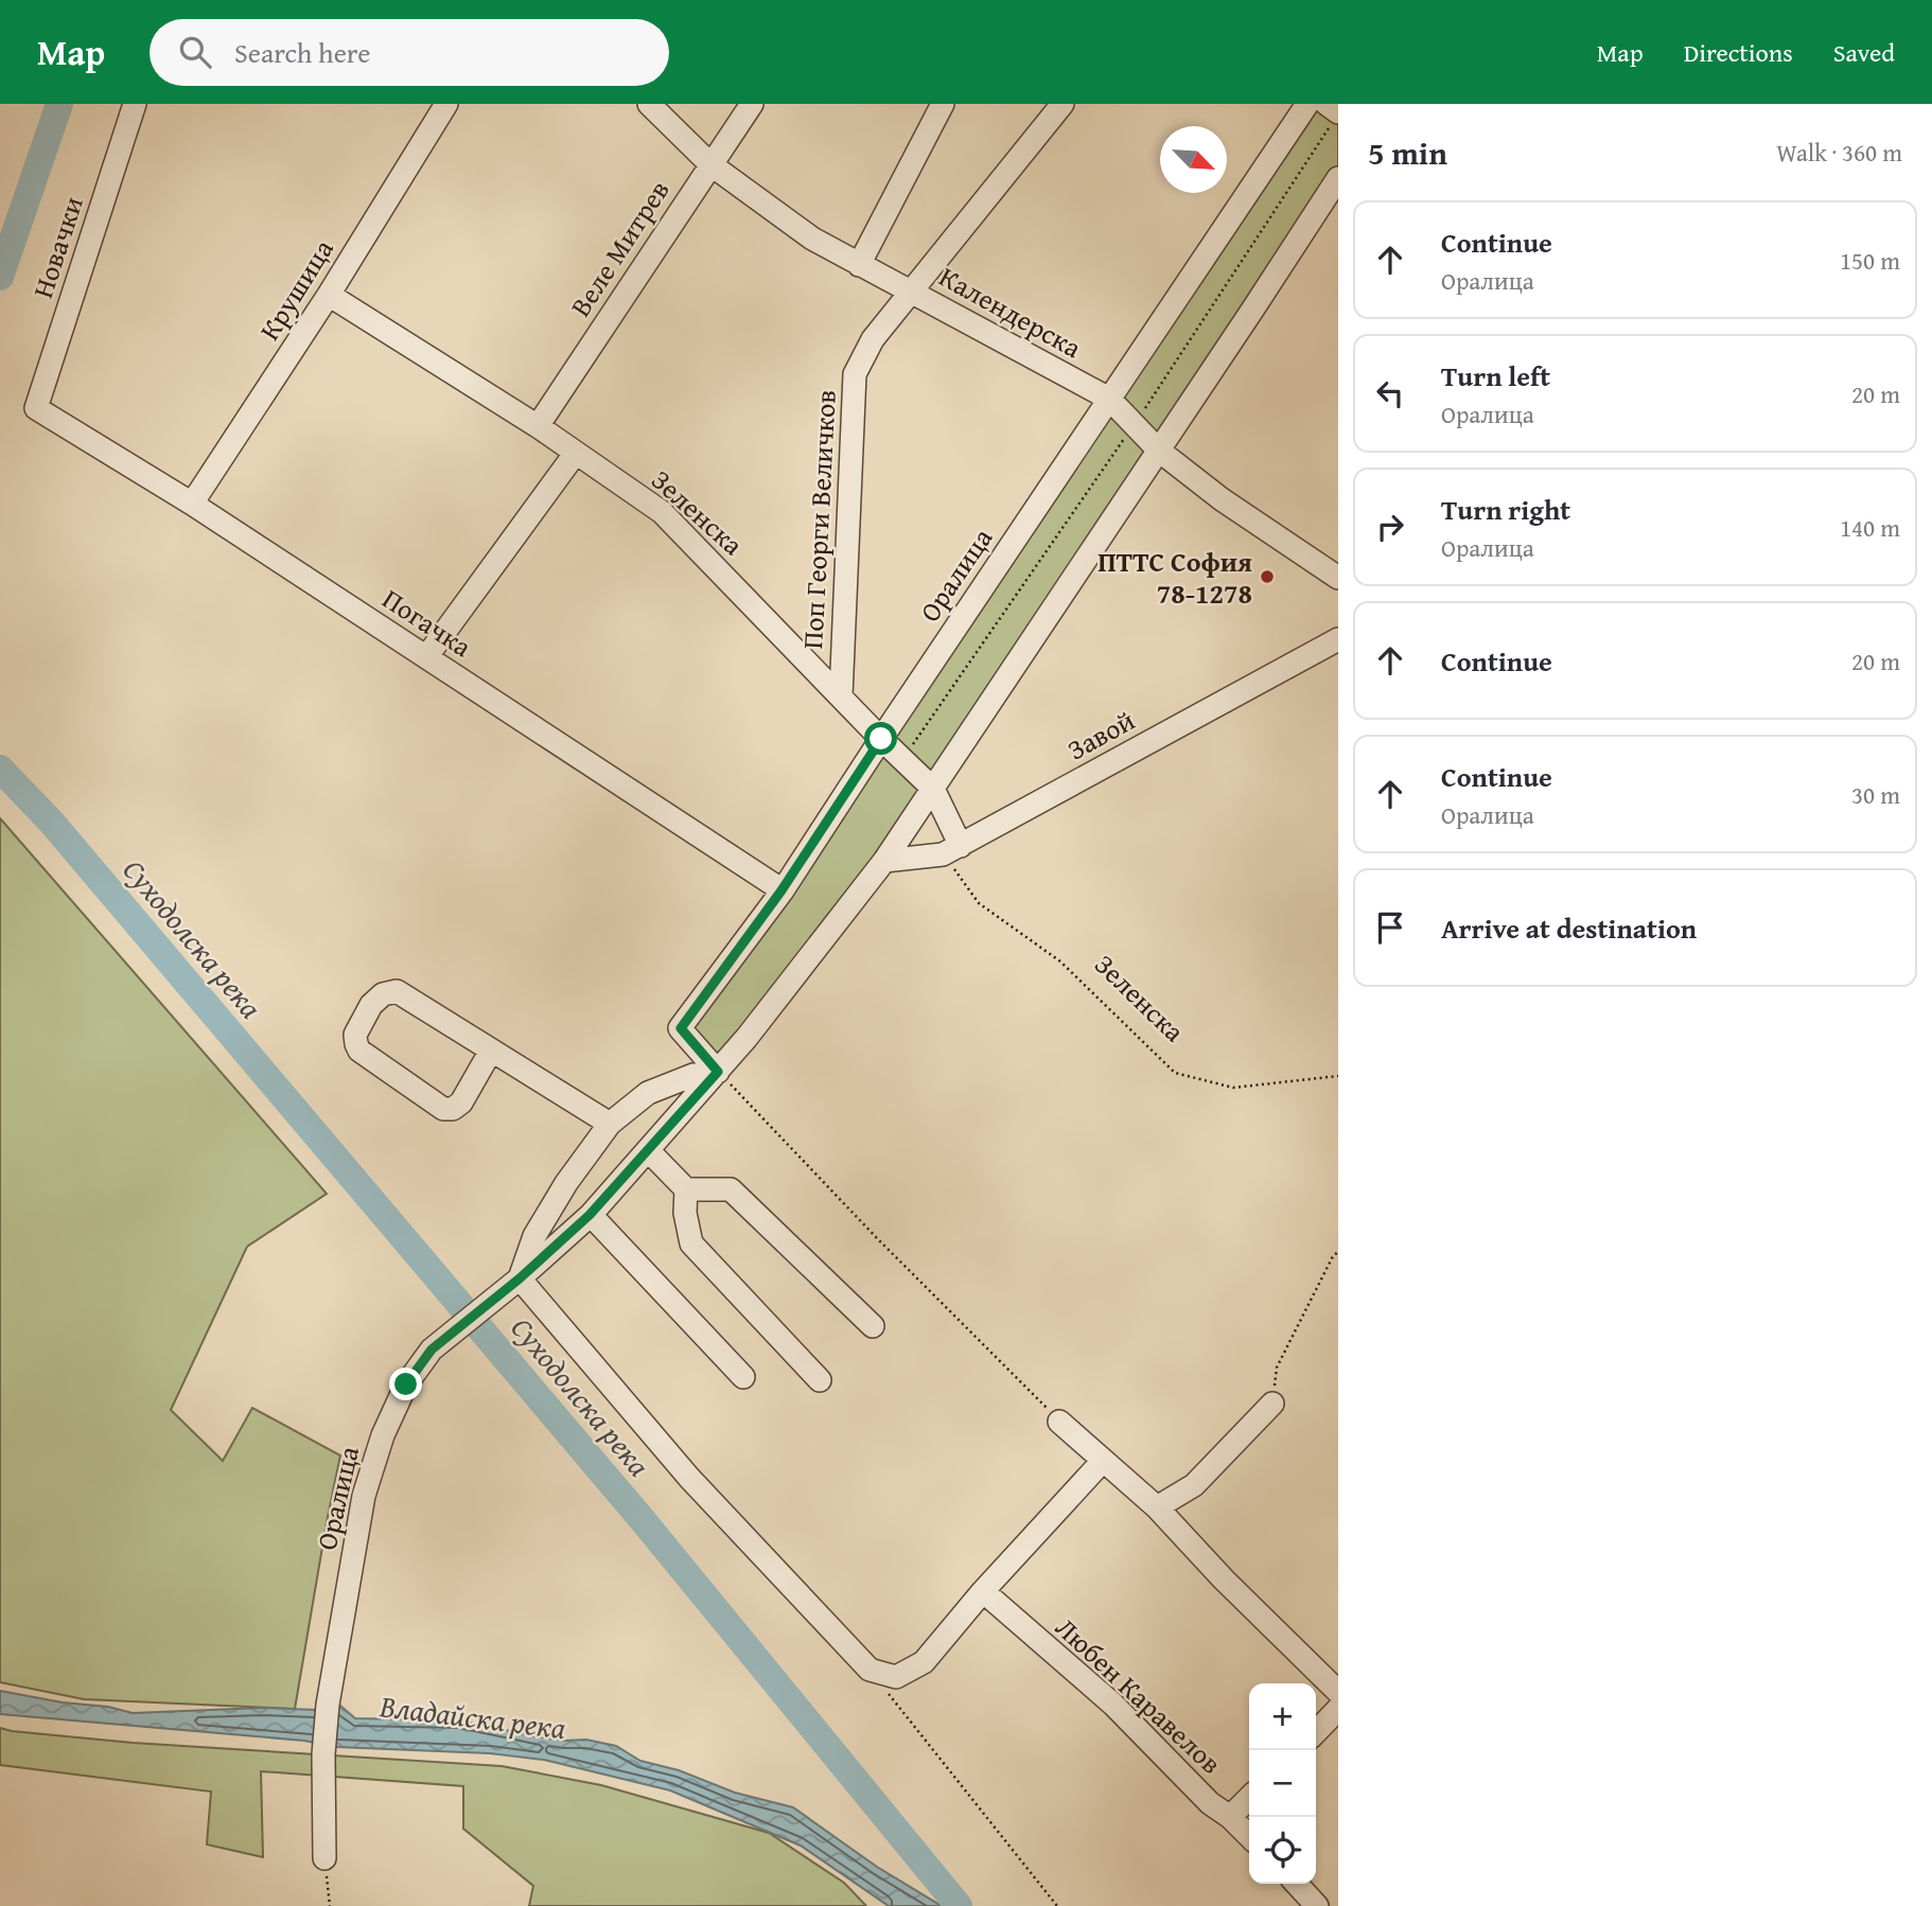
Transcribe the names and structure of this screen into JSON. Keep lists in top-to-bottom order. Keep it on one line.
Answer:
{"streets":{"street":["Новачки","Веле Митрев","Крушица","Календерска","Зеленска","Поп Георги Величков","Оралица","Погачка","Завой","Любен Каравелов"]},"crossings":[["Новачки","Погачка"],["Веле Митрев","Календерска"],["Веле Митрев","Зеленска"],["Крушица","Зеленска"],["Крушица","Погачка"],["Календерска","Поп Георги Величков"],["Календерска","Оралица"],["Зеленска","Поп Георги Величков"],["Зеленска","Оралица"],["Зеленска","Завой"],["Оралица","Погачка"]],"water":["Суходолска река","Владайска река"],"places":["ПТТС София 78-1278"],"north":"bottom right","page":{"header":"Map","search":"Search here","nav":["Map","Directions","Saved"],"heading":["5 min","Walk · 360 m"],"list":[["Continue","Оралица","150 m"],["Turn left","Оралица","20 m"],["Turn right","Оралица","140 m"],["Continue","20 m"],["Continue","Оралица","30 m"],"Arrive at destination"],"map_buttons":["+","−"]}}
